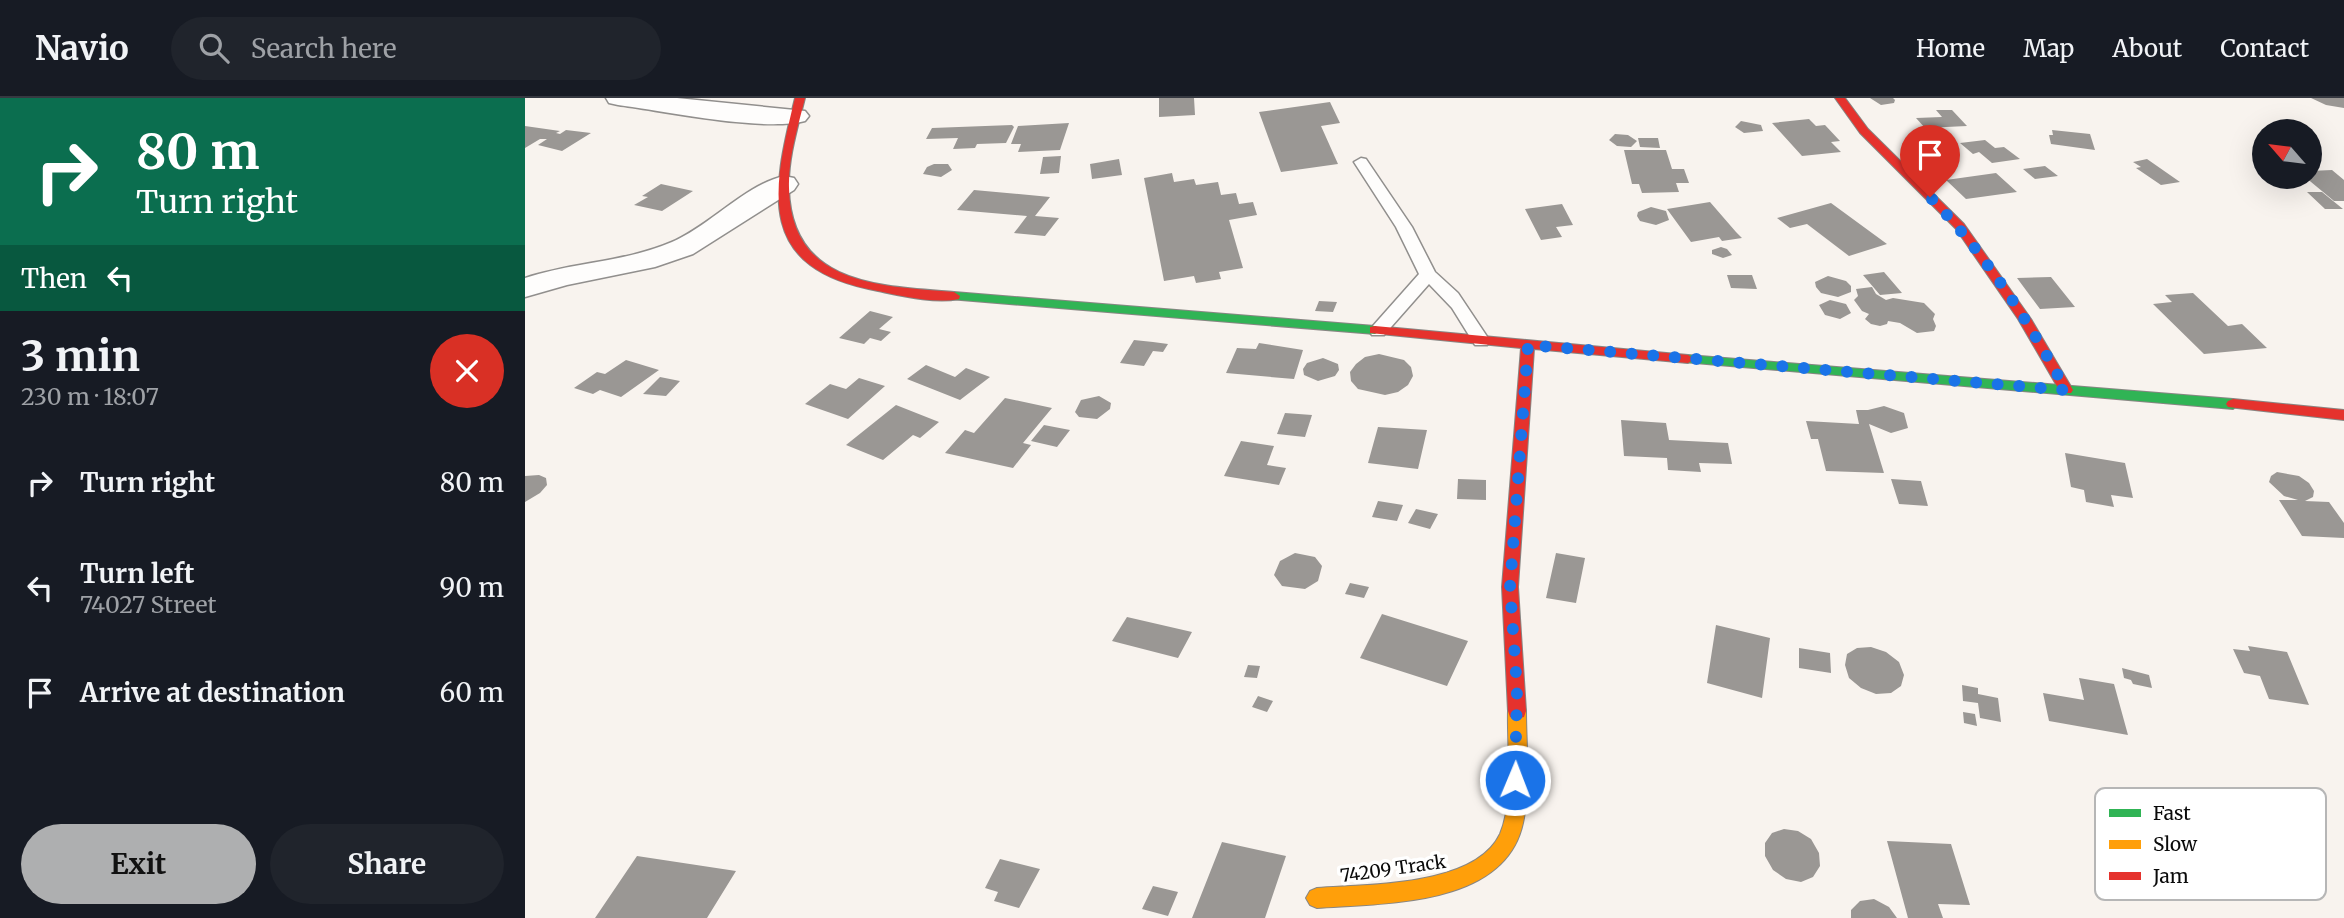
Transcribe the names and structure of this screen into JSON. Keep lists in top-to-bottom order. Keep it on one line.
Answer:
{"streets":{"street":["74209 Track"]},"legend":["Fast","Slow","Jam"],"north":"top left","page":{"header":"Navio","search":"Search here","nav":["Home","Map","About","Contact"],"turn":["80 m","Turn right"],"then":"Then","heading":["3 min","230 m · 18:07"],"list":[{"name":"Turn right","value":"80 m"},{"name":"Turn left","note":"74027 Street","value":"90 m"},{"name":"Arrive at destination","value":"60 m"}],"buttons":["Exit","Share"]}}
